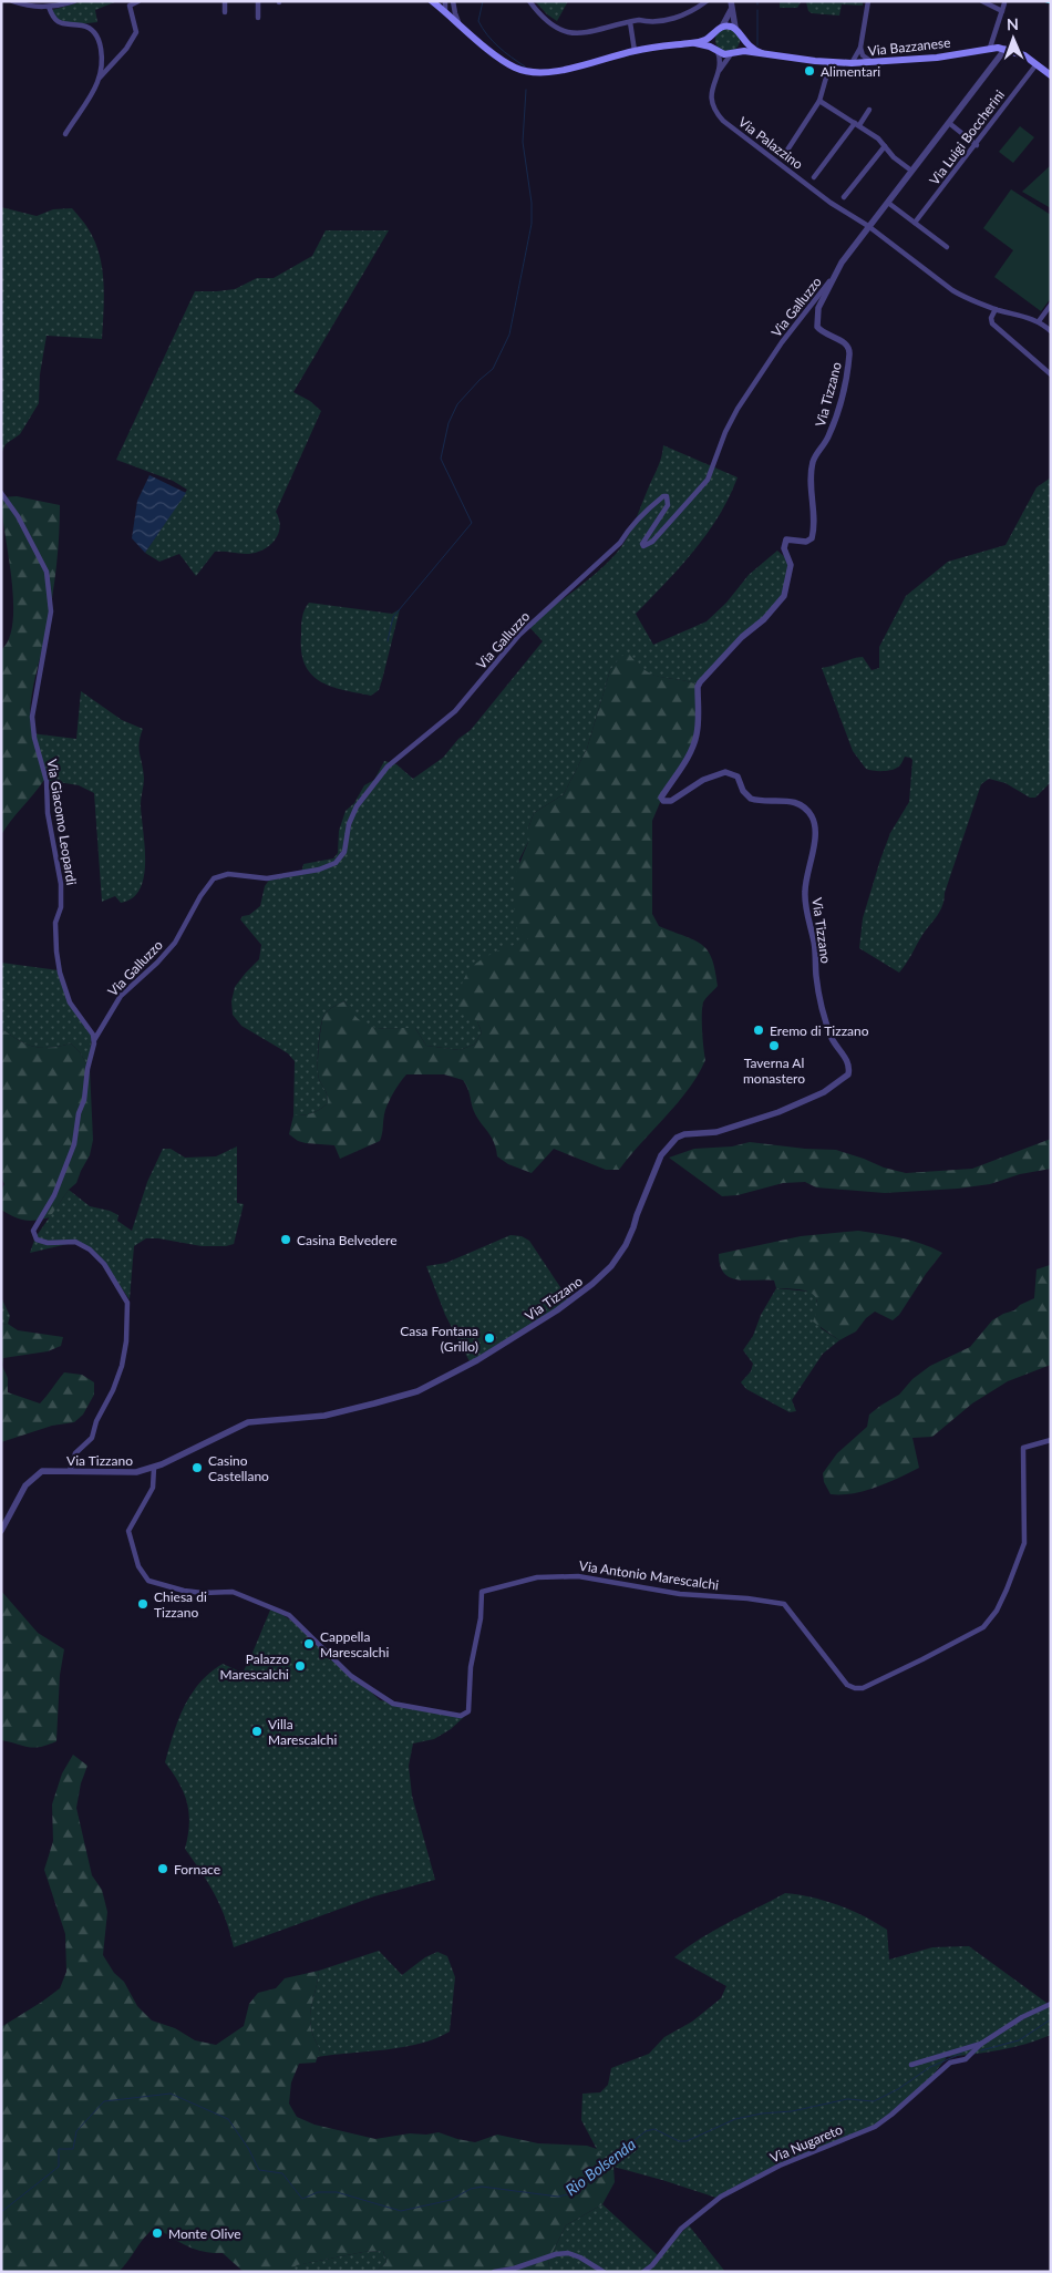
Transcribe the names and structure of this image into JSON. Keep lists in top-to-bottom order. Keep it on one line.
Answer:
{"streets":{"main road":["Via Bazzanese"],"street":["Via Luigi Boccherini","Via Palazzino","Via Galluzzo","Via Tizzano","Via Giacomo Leopardi","Via Antonio Marescalchi","Via Nugareto"]},"crossings":[["Via Bazzanese","Via Luigi Boccherini"],["Via Bazzanese","Via Palazzino"],["Via Bazzanese","Via Tizzano"],["Via Palazzino","Via Tizzano"],["Via Galluzzo","Via Tizzano"],["Via Galluzzo","Via Giacomo Leopardi"],["Via Tizzano","Via Antonio Marescalchi"]],"water":["Rio Bolsenda"],"places":["Alimentari","Eremo di Tizzano","Taverna Al monastero","Casina Belvedere","Casa Fontana (Grillo)","Casino Castellano","Chiesa di Tizzano","Cappella Marescalchi","Palazzo Marescalchi","Villa Marescalchi","Fornace","Monte Olive"],"north":"top"}
